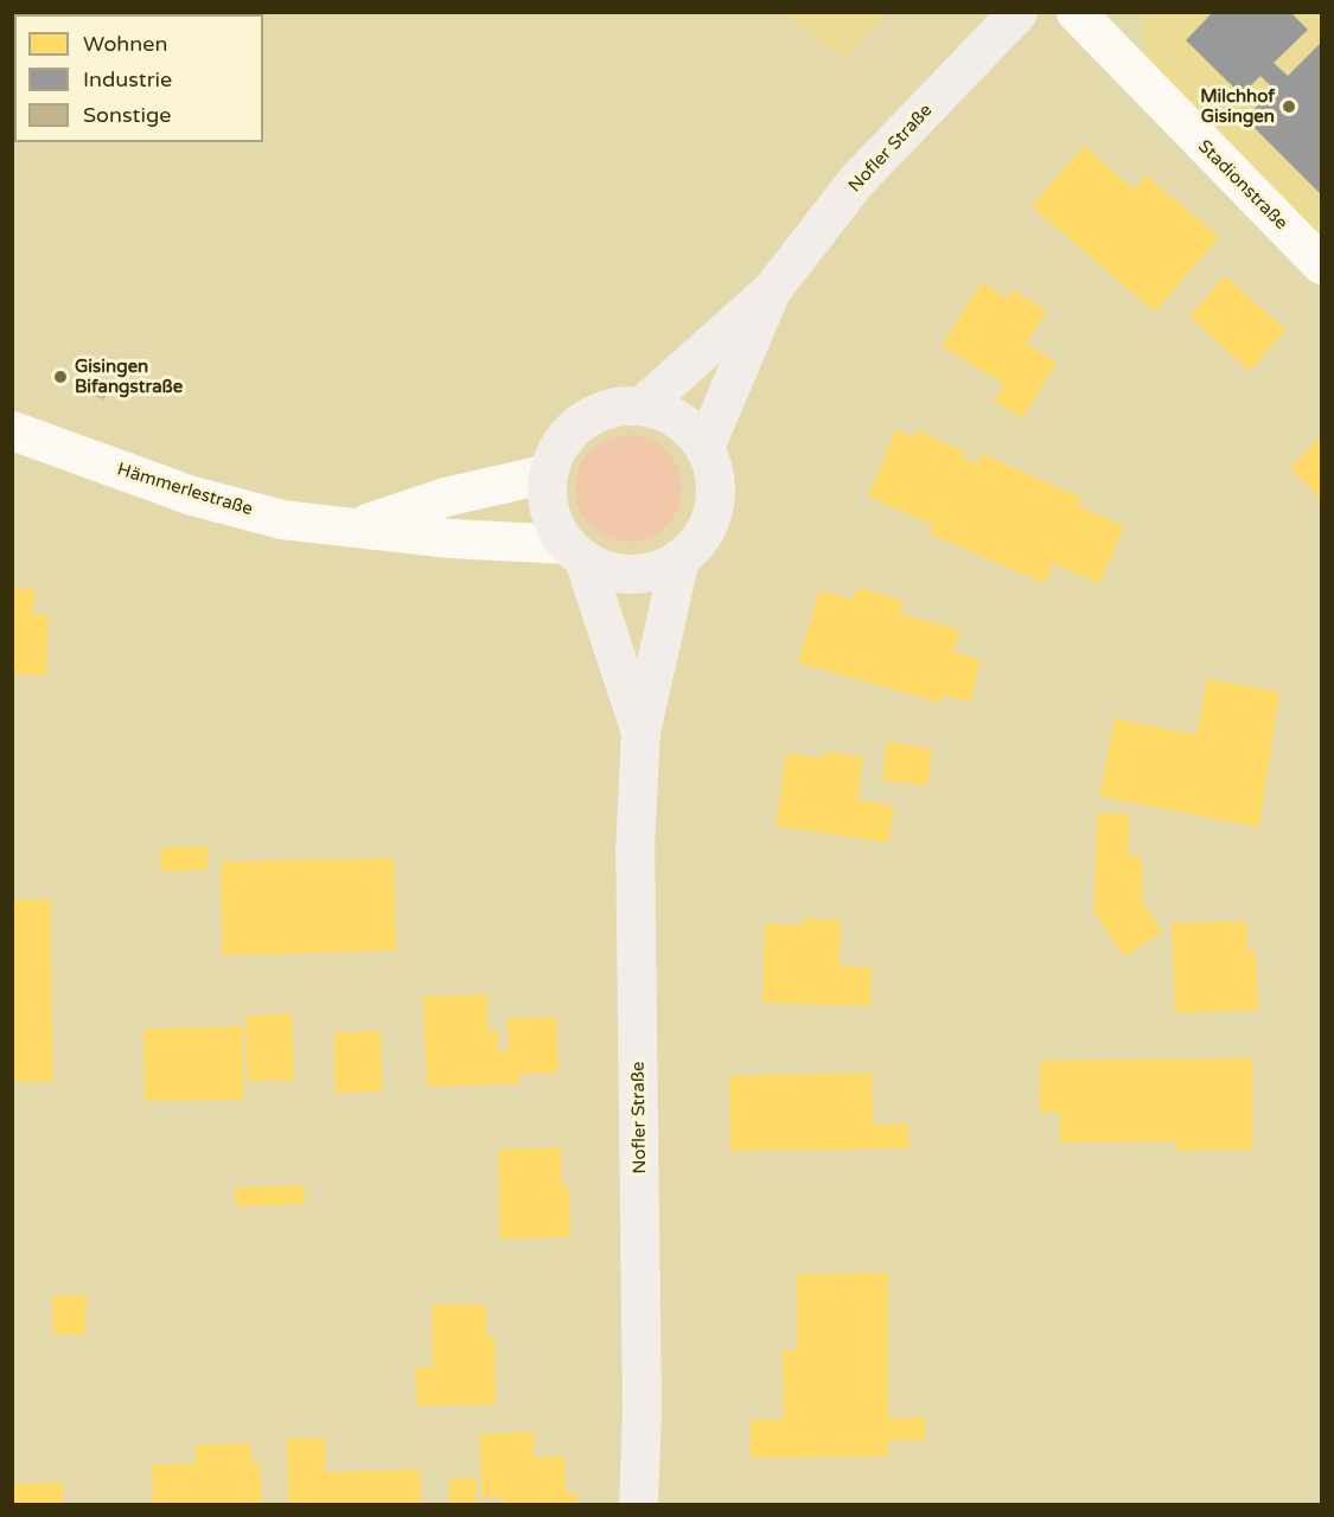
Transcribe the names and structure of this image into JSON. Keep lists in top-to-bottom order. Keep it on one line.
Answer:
{"streets":{"main road":["Nofler Straße"],"street":["Stadionstraße","Hämmerlestraße"]},"crossings":[["Nofler Straße","Hämmerlestraße"]],"places":["Milchhof Gisingen","Gisingen Bifangstraße"],"legend":["Wohnen","Industrie","Sonstige"]}
